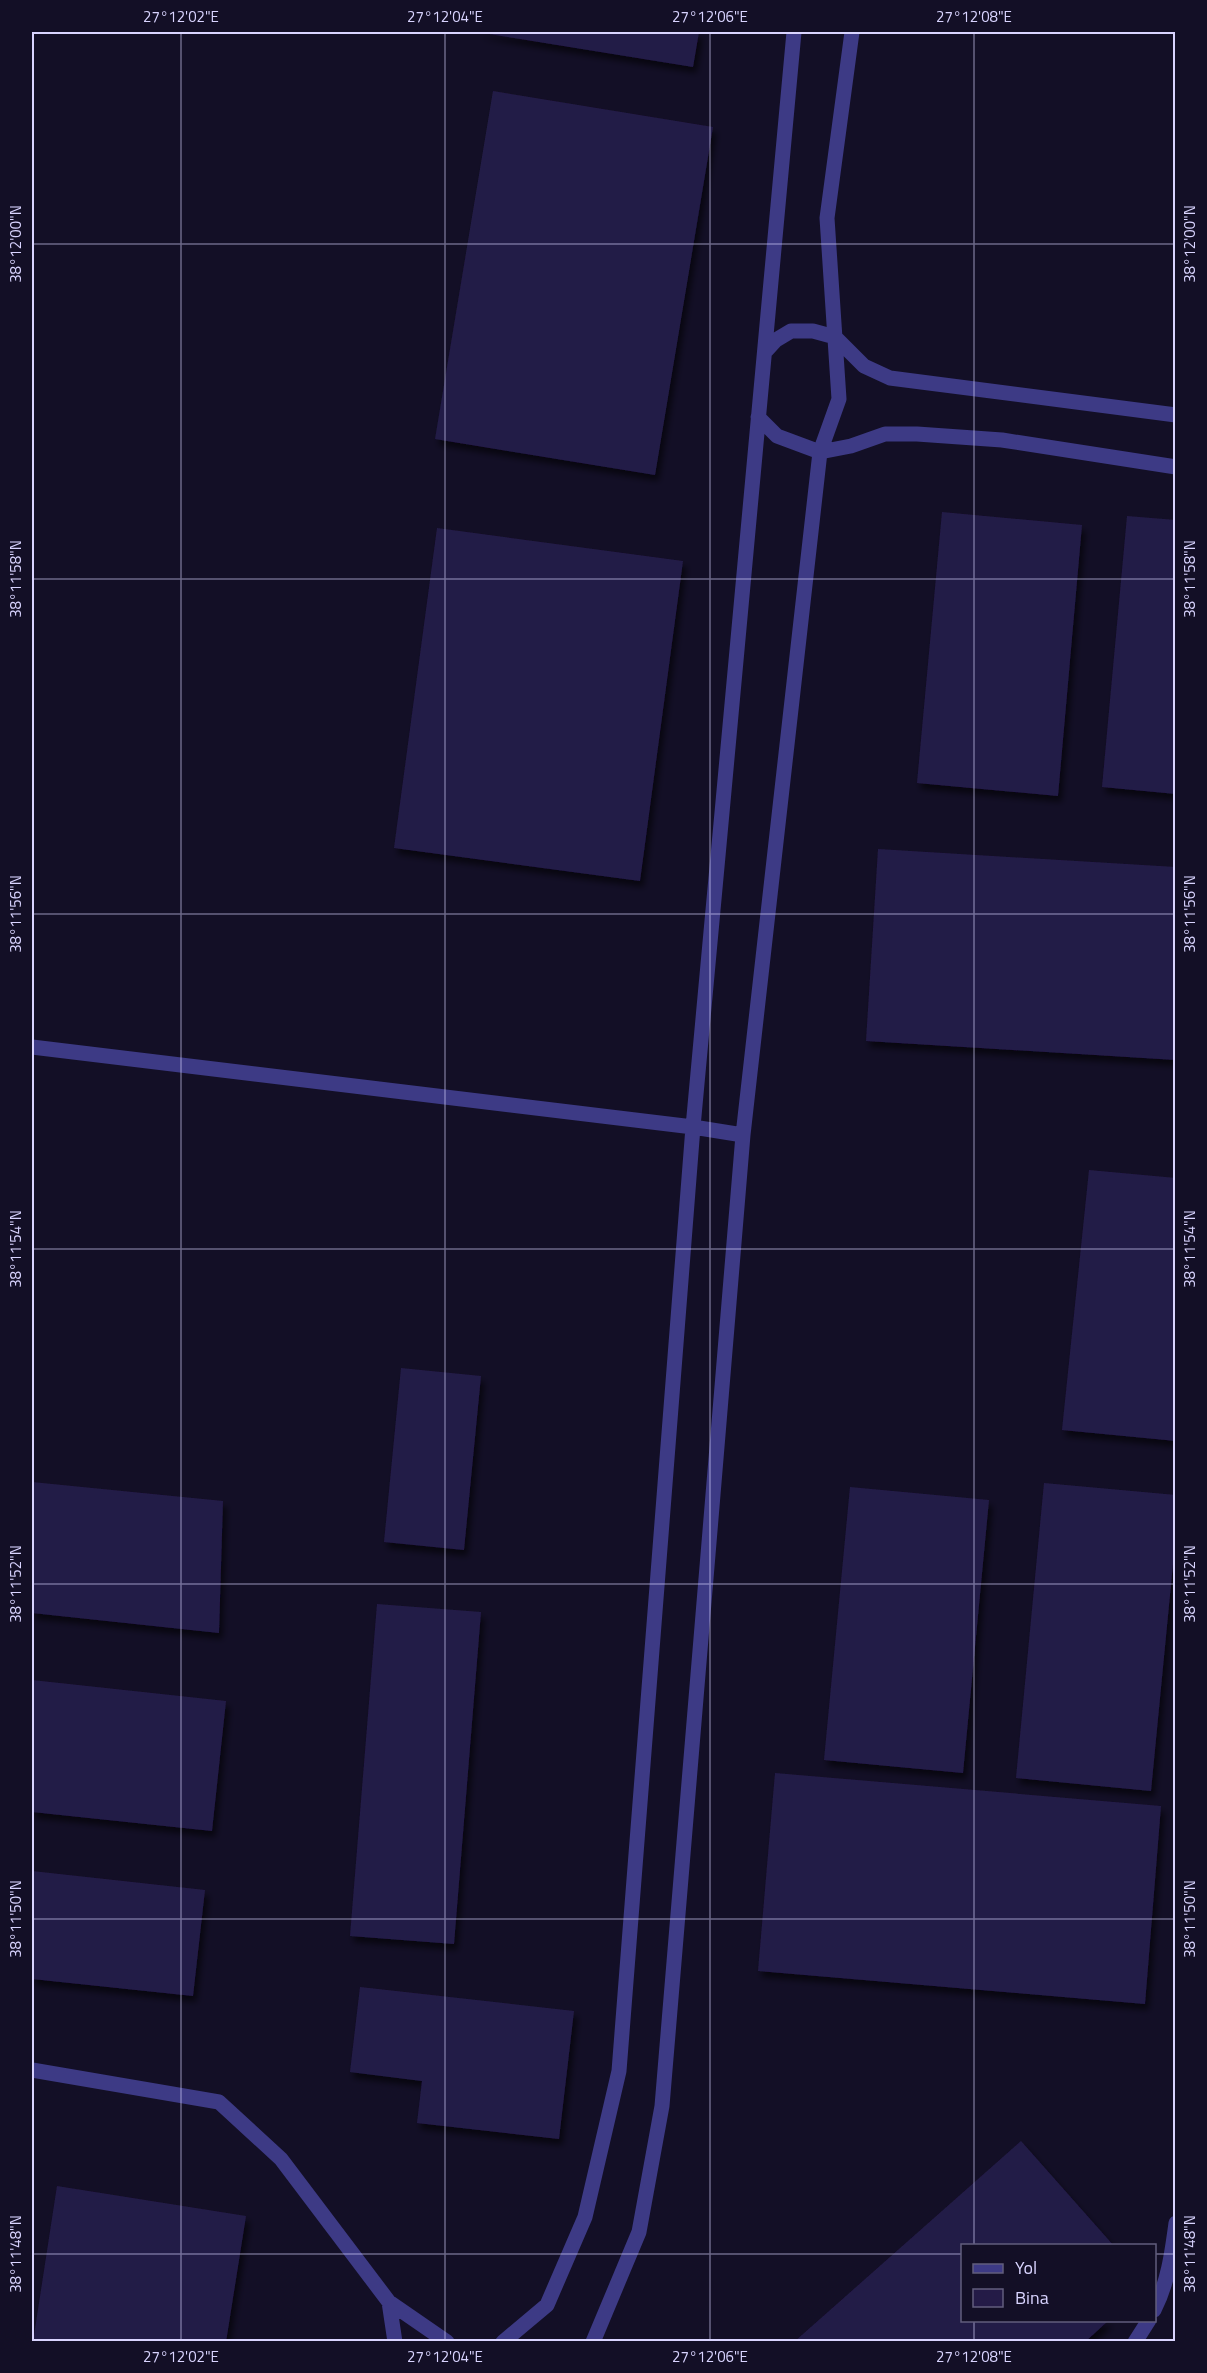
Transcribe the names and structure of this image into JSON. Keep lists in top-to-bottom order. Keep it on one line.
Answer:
{"legend":["Yol","Bina"],"coordinates":["27°12'02\"E","27°12'04\"E","27°12'06\"E","27°12'08\"E","38°12'00\"N","38°11'58\"N","38°11'56\"N","38°11'54\"N","38°11'52\"N","38°11'50\"N","38°11'48\"N"]}
